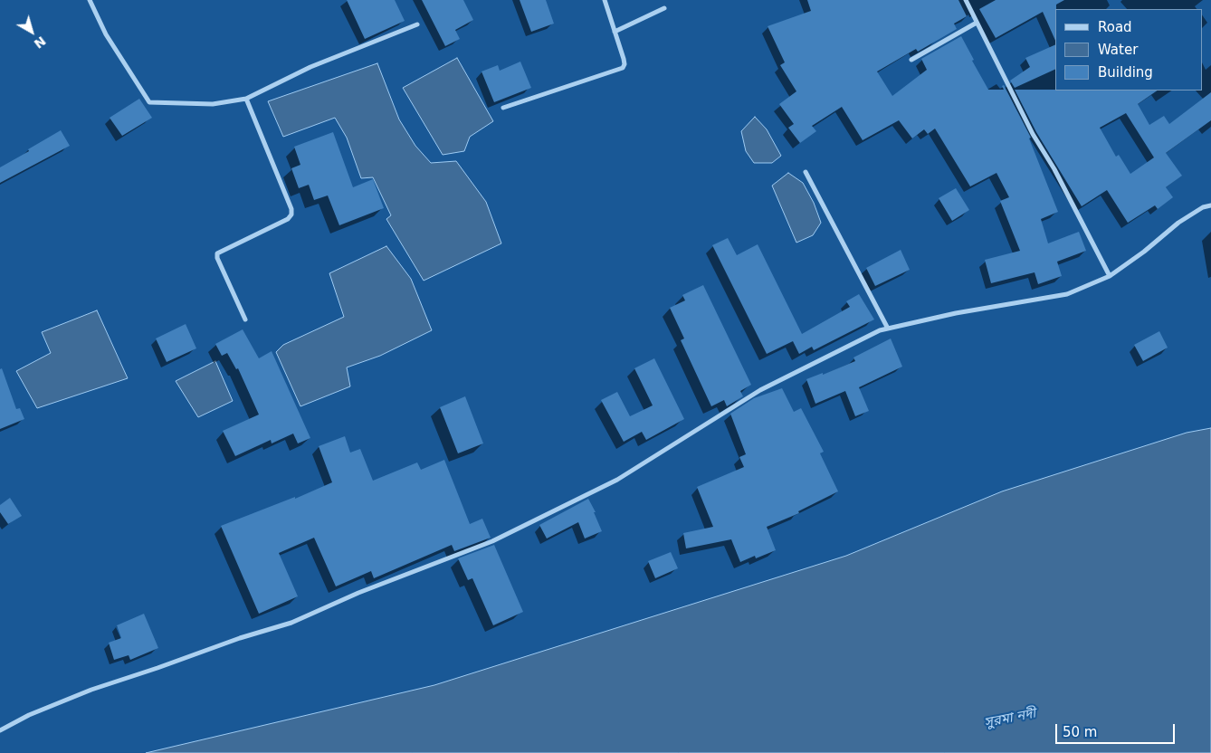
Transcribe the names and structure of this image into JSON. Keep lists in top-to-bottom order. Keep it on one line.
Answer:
{"water":["সুরমা নদী"],"legend":["Road","Water","Building"],"scale_bar":"50 m","north":"bottom right"}
